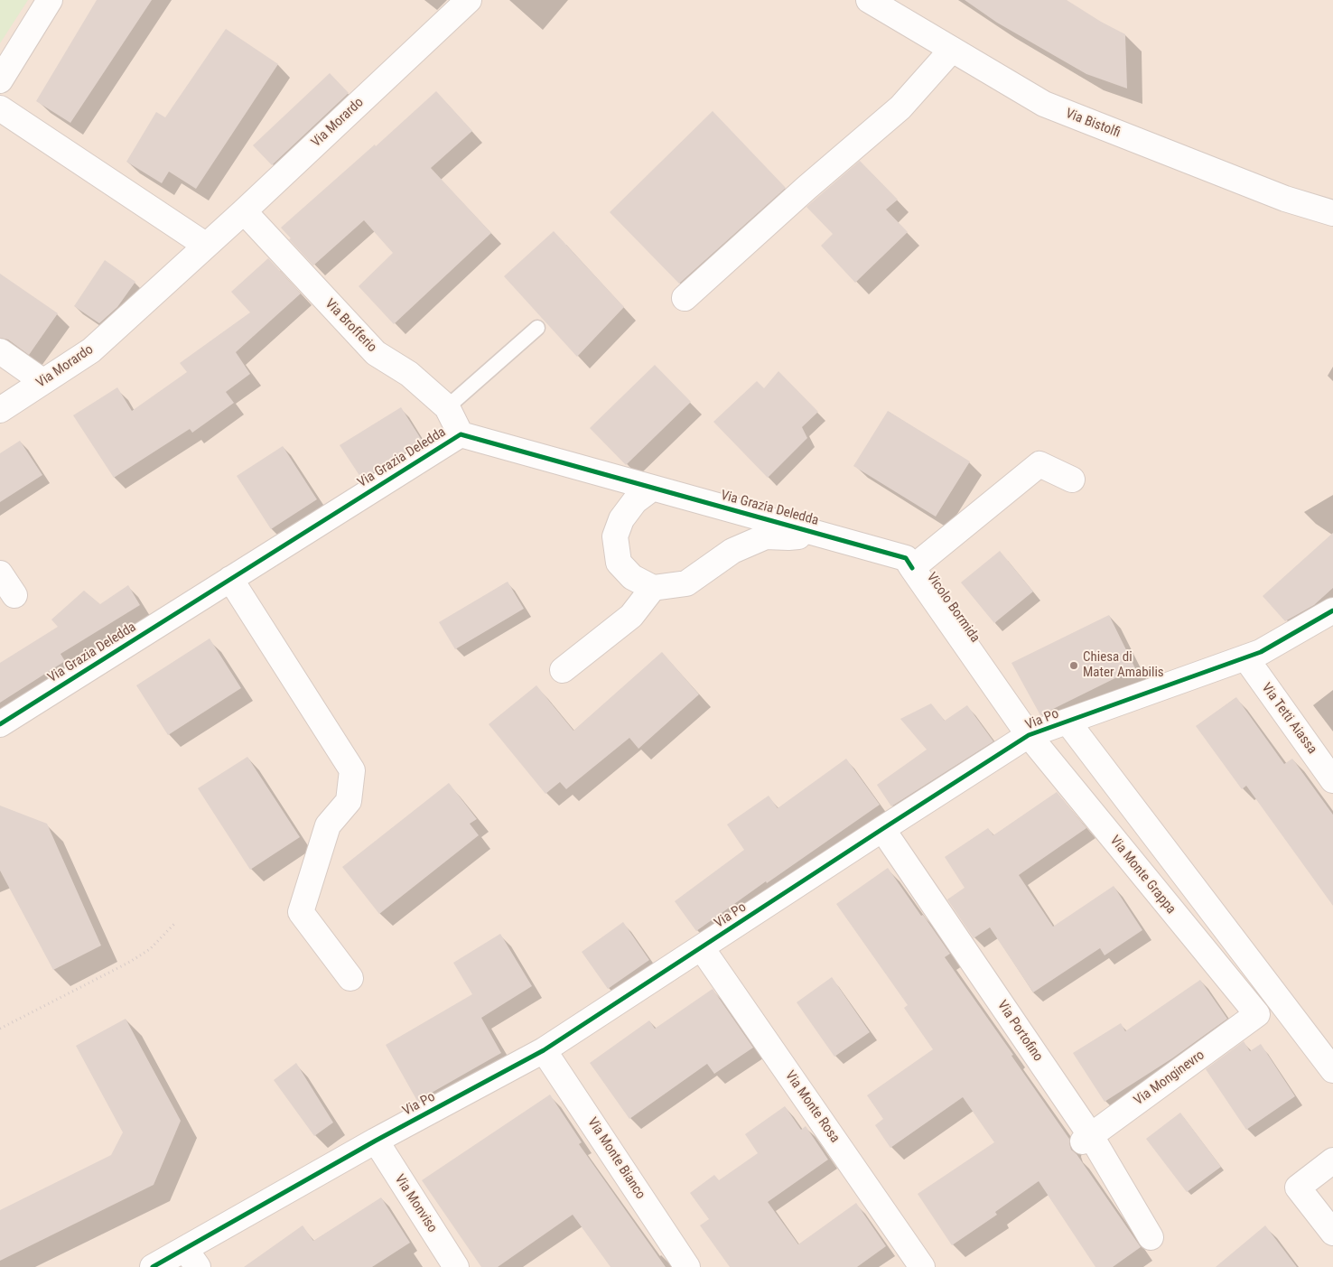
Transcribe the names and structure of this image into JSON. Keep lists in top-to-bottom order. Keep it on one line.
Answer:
{"streets":{"street":["Via Morardo","Via Bistolfi","Via Brofferio","Via Grazia Deledda","Vicolo Bormida","Via Tetti Aiassa","Via Po","Via Monte Grappa","Via Portofino","Via Monginevro","Via Monte Rosa","Via Monte Bianco","Via Monviso"]},"crossings":[["Via Morardo","Via Brofferio"],["Via Brofferio","Via Grazia Deledda"],["Via Grazia Deledda","Vicolo Bormida"],["Vicolo Bormida","Via Po"],["Vicolo Bormida","Via Monte Grappa"],["Via Tetti Aiassa","Via Po"],["Via Po","Via Monte Grappa"],["Via Po","Via Portofino"],["Via Po","Via Monte Rosa"],["Via Po","Via Monte Bianco"],["Via Po","Via Monviso"],["Via Monte Grappa","Via Monginevro"],["Via Portofino","Via Monginevro"]],"places":["Chiesa di Mater Amabilis"]}
